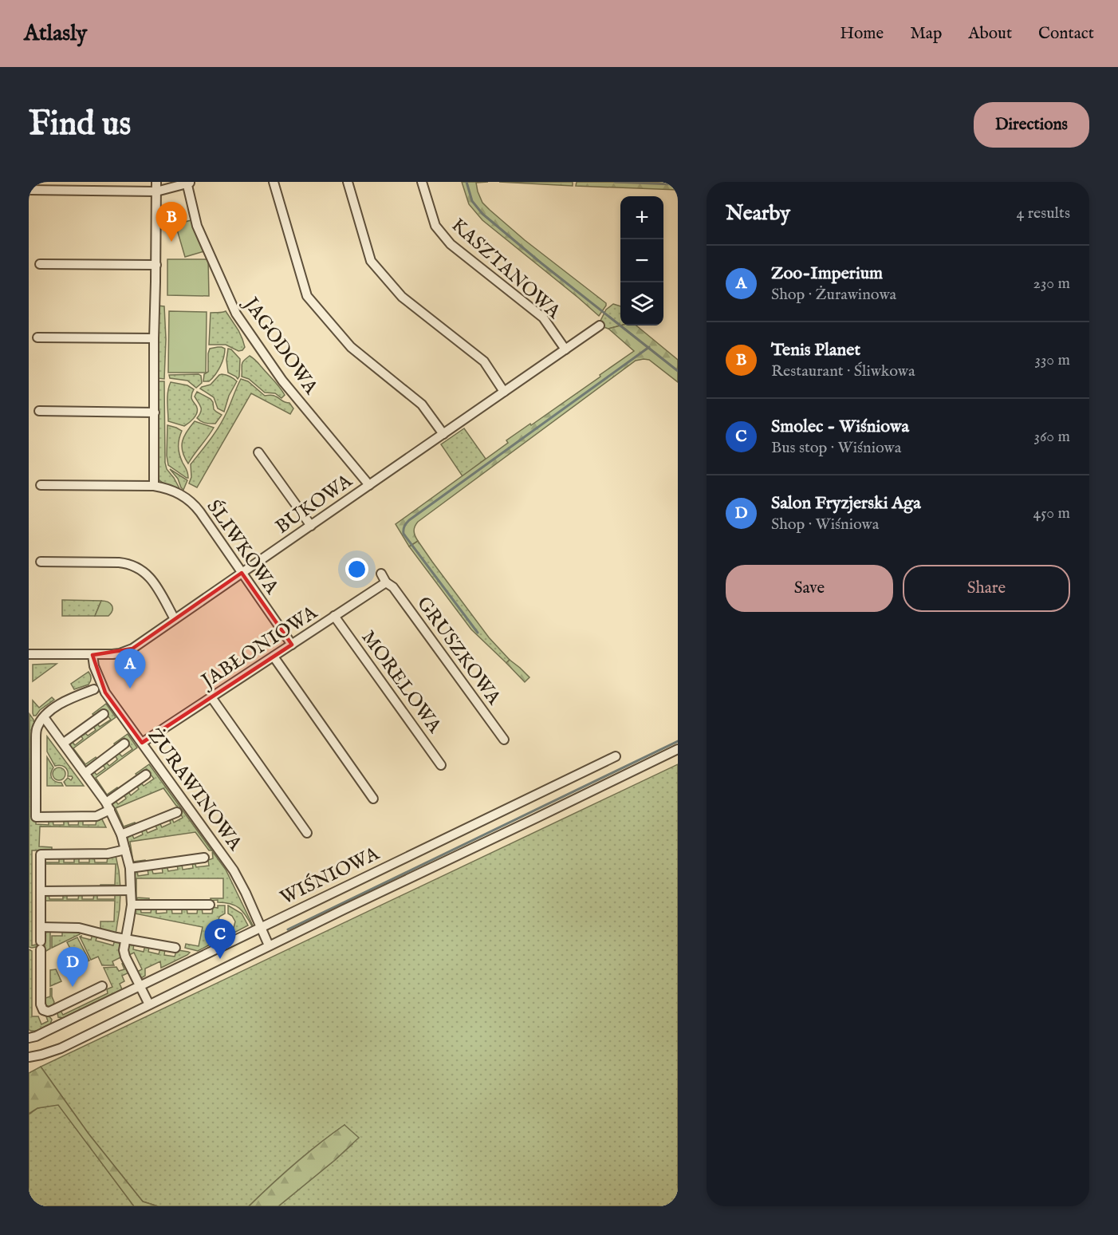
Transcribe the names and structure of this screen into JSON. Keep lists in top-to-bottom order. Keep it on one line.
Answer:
{"streets":{"street":["KASZTANOWA","JAGODOWA","BUKOWA","ŚLIWKOWA","JABŁONIOWA","GRUSZKOWA","MORELOWA","ŻURAWINOWA","WIŚNIOWA"]},"crossings":[["KASZTANOWA","BUKOWA"],["JAGODOWA","BUKOWA"],["BUKOWA","ŚLIWKOWA"],["BUKOWA","ŻURAWINOWA"],["ŚLIWKOWA","JABŁONIOWA"],["JABŁONIOWA","GRUSZKOWA"],["JABŁONIOWA","MORELOWA"],["JABŁONIOWA","ŻURAWINOWA"],["ŻURAWINOWA","WIŚNIOWA"]],"page":{"header":"Atlasly","nav":["Home","Map","About","Contact"],"buttons":["Directions",["Save","Share"]],"title":"Find us","heading":["Nearby","4 results"],"map_buttons":["+","−"],"pins":["B","A","C","D"],"list":[{"mark":"A","name":"Zoo-Imperium","note":"Shop · Żurawinowa","value":"230 m"},{"mark":"B","name":"Tenis Planet","note":"Restaurant · Śliwkowa","value":"330 m"},{"mark":"C","name":"Smolec - Wiśniowa","note":"Bus stop · Wiśniowa","value":"360 m"},{"mark":"D","name":"Salon Fryzjerski Aga","note":"Shop · Wiśniowa","value":"450 m"}]}}
